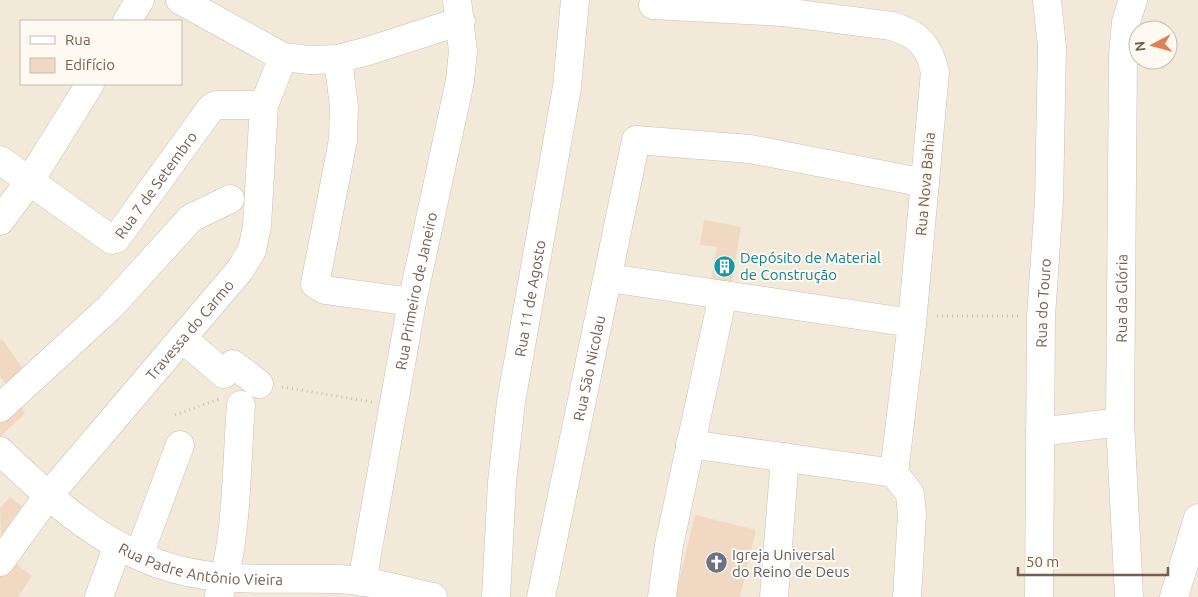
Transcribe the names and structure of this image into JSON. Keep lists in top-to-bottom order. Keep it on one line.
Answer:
{"streets":{"street":["Rua 7 de Setembro","Rua Nova Bahia","Rua Primeiro de Janeiro","Rua 11 de Agosto","Rua da Glória","Rua do Touro","Travessa do Carmo","Rua São Nicolau","Rua Padre Antônio Vieira"]},"crossings":[["Rua 7 de Setembro","Travessa do Carmo"],["Rua Nova Bahia","Rua São Nicolau"],["Rua Primeiro de Janeiro","Rua Padre Antônio Vieira"],["Travessa do Carmo","Rua Padre Antônio Vieira"]],"places":{"building":["Depósito de Material de Construção"],"church":["Igreja Universal do Reino de Deus"]},"legend":["Rua","Edifício"],"scale_bar":"50 m","north":"left"}
